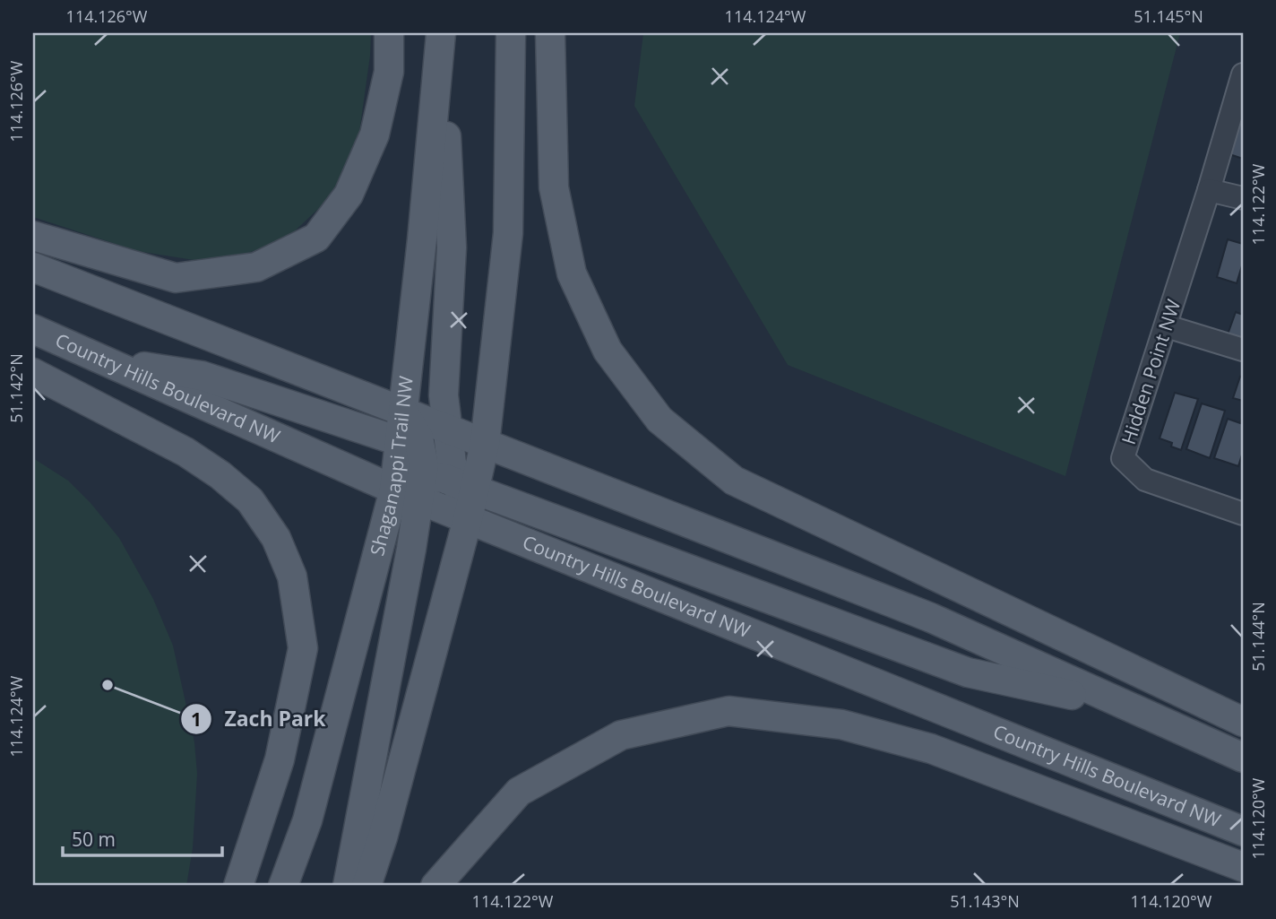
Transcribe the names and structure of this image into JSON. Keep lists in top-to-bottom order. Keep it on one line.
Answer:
{"streets":{"main road":["Country Hills Boulevard NW","Shaganappi Trail NW"],"street":["Hidden Point NW"]},"crossings":[["Country Hills Boulevard NW","Shaganappi Trail NW"]],"places":["Zach Park"],"scale_bar":"50 m","coordinates":["114.126°W","114.124°W","51.145°N","114.122°W","51.142°N","51.144°N","114.120°W","51.143°N"]}
